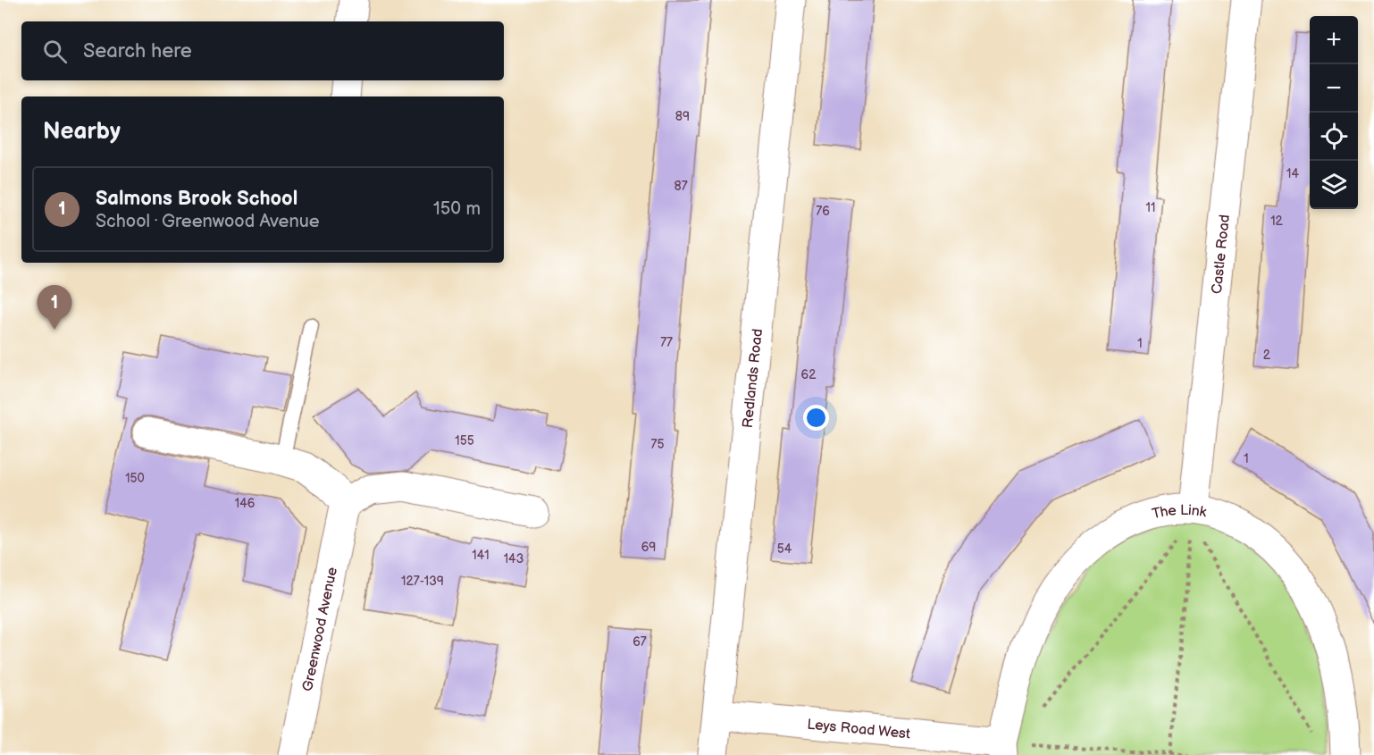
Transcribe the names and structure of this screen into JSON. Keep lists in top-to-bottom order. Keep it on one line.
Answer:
{"streets":{"street":["Castle Road","Redlands Road","The Link","Greenwood Avenue","Leys Road West"]},"crossings":[["Castle Road","The Link"],["Redlands Road","Leys Road West"],["The Link","Leys Road West"]],"house_numbers":["89","14","87","11","76","12","77","1","2","62","155","75","1","150","146","69","54","141","143","127-139","67"],"page":{"map_buttons":["+","−"],"search":"Search here","heading":"Nearby","list":[{"mark":"1","name":"Salmons Brook School","note":"School · Greenwood Avenue","value":"150 m"}],"pins":"1"}}
